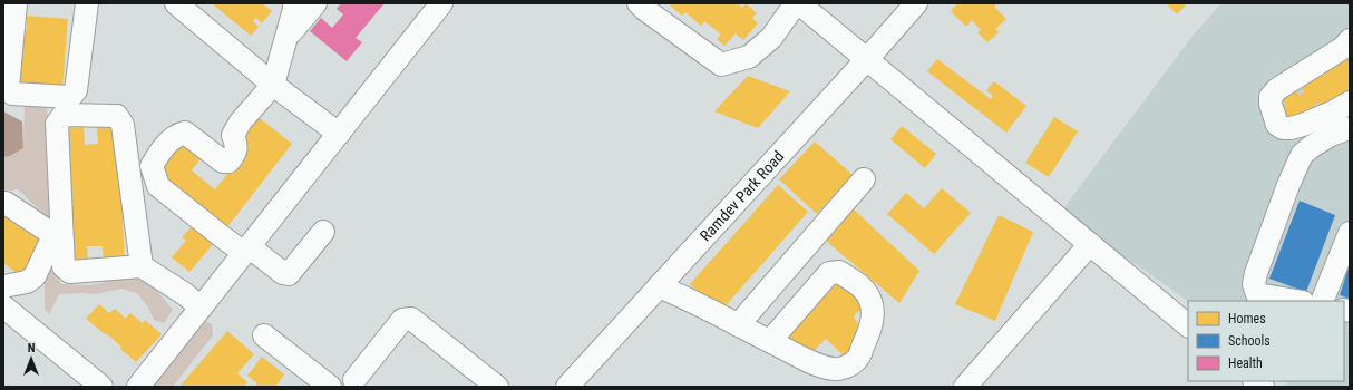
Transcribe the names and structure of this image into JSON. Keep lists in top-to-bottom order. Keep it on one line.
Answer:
{"streets":{"street":["Ramdev Park Road"]},"legend":["Homes","Schools","Health"],"north":"top"}
